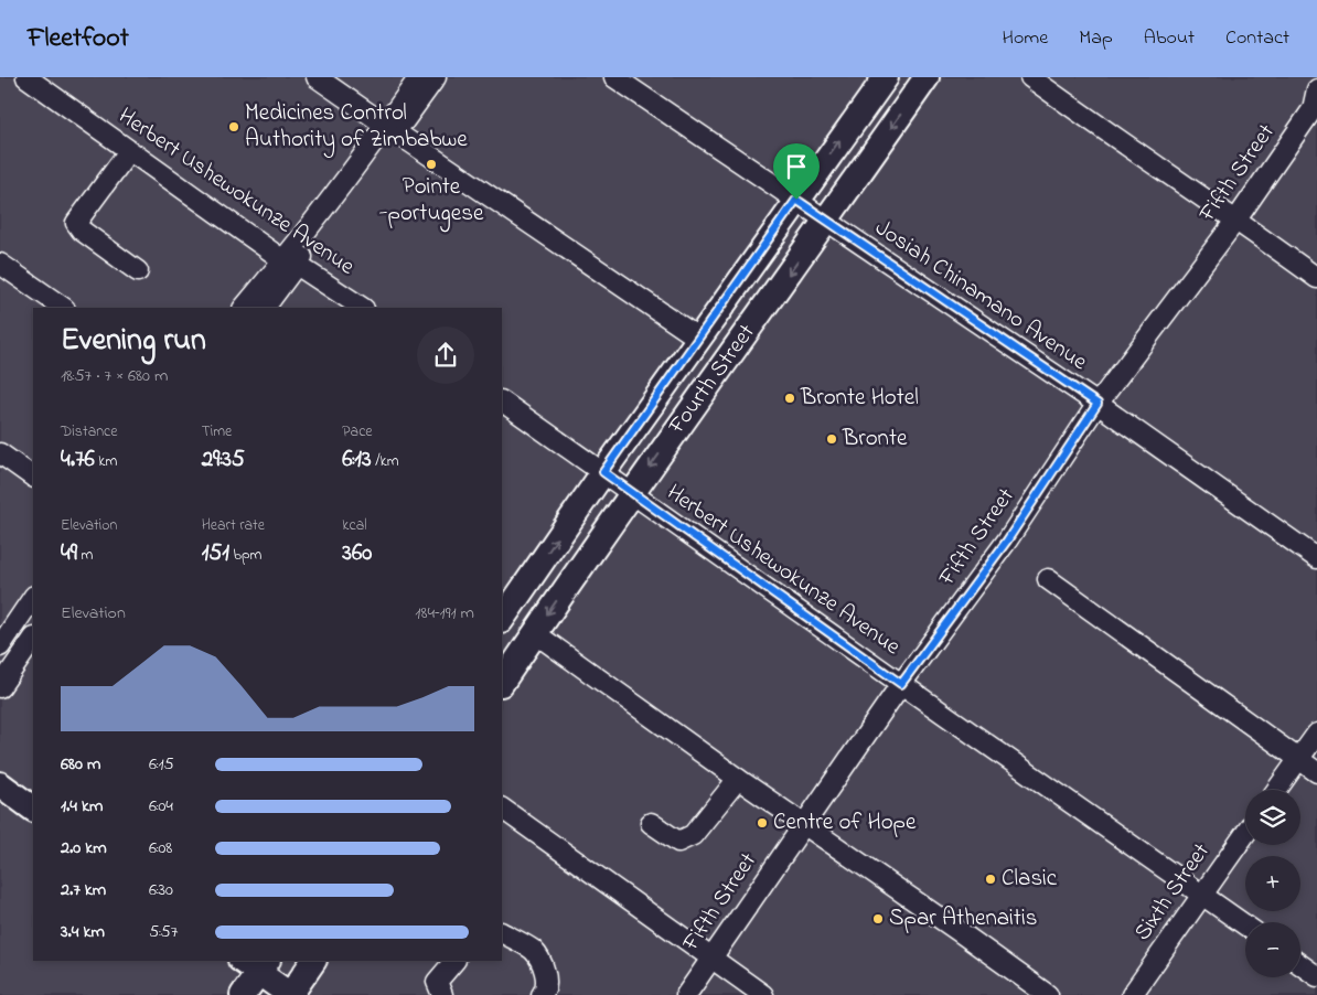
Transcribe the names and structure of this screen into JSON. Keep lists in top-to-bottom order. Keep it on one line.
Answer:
{"streets":{"main road":["Fourth Street"],"street":["Fifth Street","Herbert Ushewokunze Avenue","Josiah Chinamano Avenue","Sixth Street"]},"crossings":[["Fifth Street","Herbert Ushewokunze Avenue"],["Fifth Street","Josiah Chinamano Avenue"],["Herbert Ushewokunze Avenue","Fourth Street"],["Herbert Ushewokunze Avenue","Sixth Street"],["Josiah Chinamano Avenue","Fourth Street"]],"places":["Medicines Control Authority of Zimbabwe","Pointe -portugese","Bronte Hotel","Bronte","Centre of Hope","Clasic","Spar Athenaitis"],"page":{"header":"Fleetfoot","nav":["Home","Map","About","Contact"],"heading":["Evening run","18:57 · 7 × 680 m"],"stats":[["Distance","4.76 km"],["Time","29:35"],["Pace","6:13 /km"],["Elevation","49 m"],["Heart rate","151 bpm"],["kcal","360"]],"chart":["Elevation","184–191 m"],"list":[{"name":"680 m","note":"6:15"},{"name":"1.4 km","note":"6:04"},{"name":"2.0 km","note":"6:08"},{"name":"2.7 km","note":"6:30"},{"name":"3.4 km","note":"5:57"}],"map_buttons":["+","−"]}}
